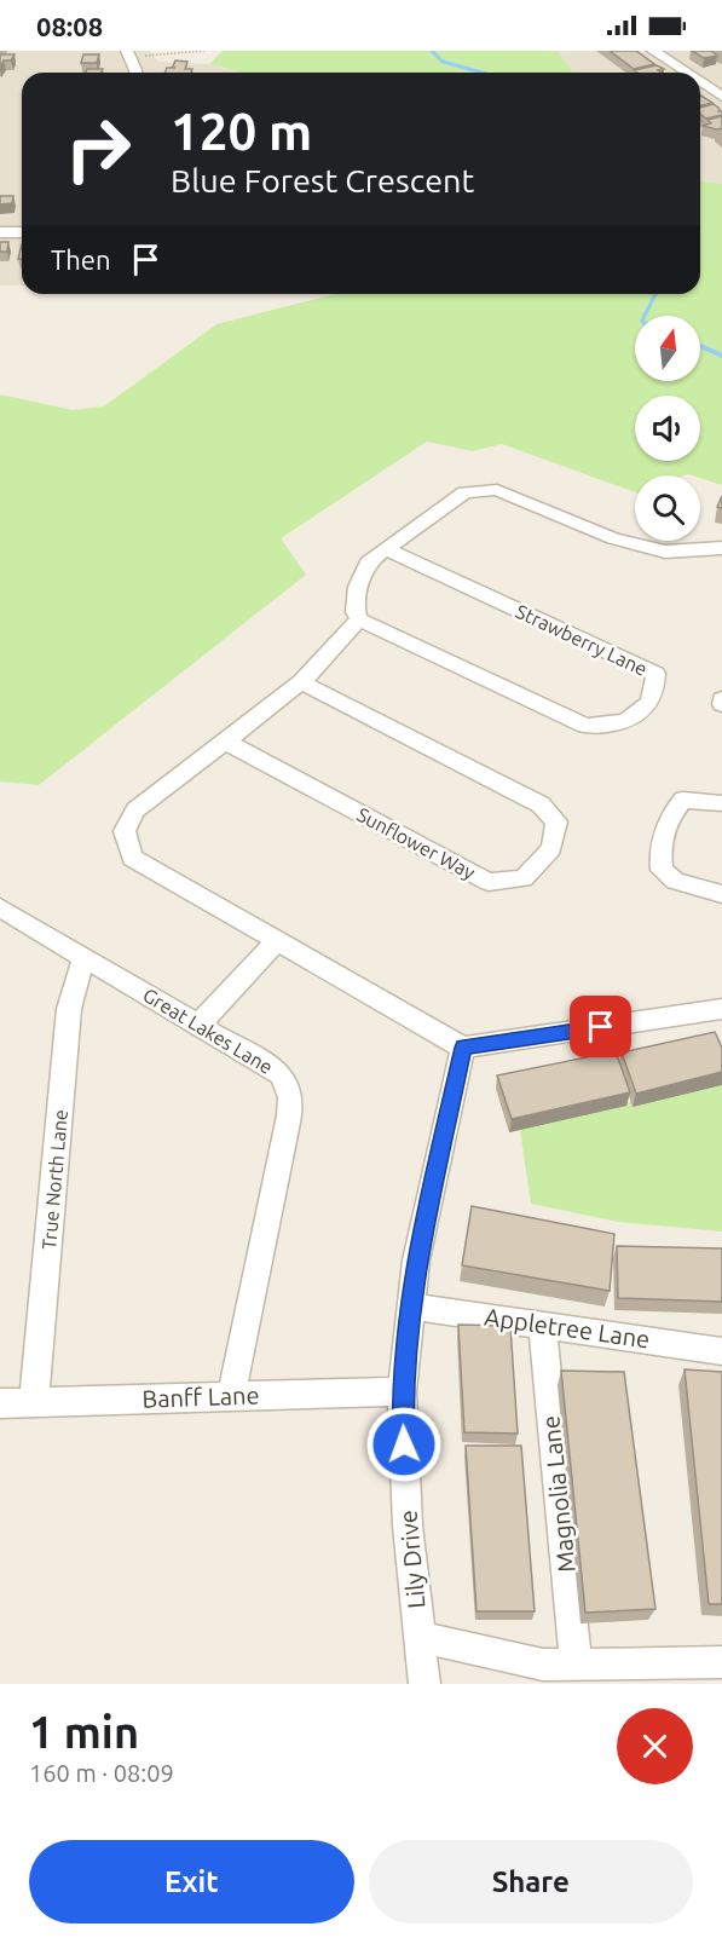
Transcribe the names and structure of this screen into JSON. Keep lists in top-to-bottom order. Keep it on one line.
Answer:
{"streets":{"street":["Strawberry Lane","Sunflower Way","Great Lakes Lane","True North Lane","Appletree Lane","Banff Lane","Magnolia Lane","Lily Drive"]},"crossings":[["Great Lakes Lane","True North Lane"],["Great Lakes Lane","Banff Lane"],["True North Lane","Banff Lane"],["Appletree Lane","Magnolia Lane"],["Appletree Lane","Lily Drive"],["Banff Lane","Lily Drive"]],"north":"top","page":{"status":"08:08","turn":["120 m","Blue Forest Crescent"],"then":"Then","heading":["1 min","160 m · 08:09"],"buttons":["Exit","Share"]}}
